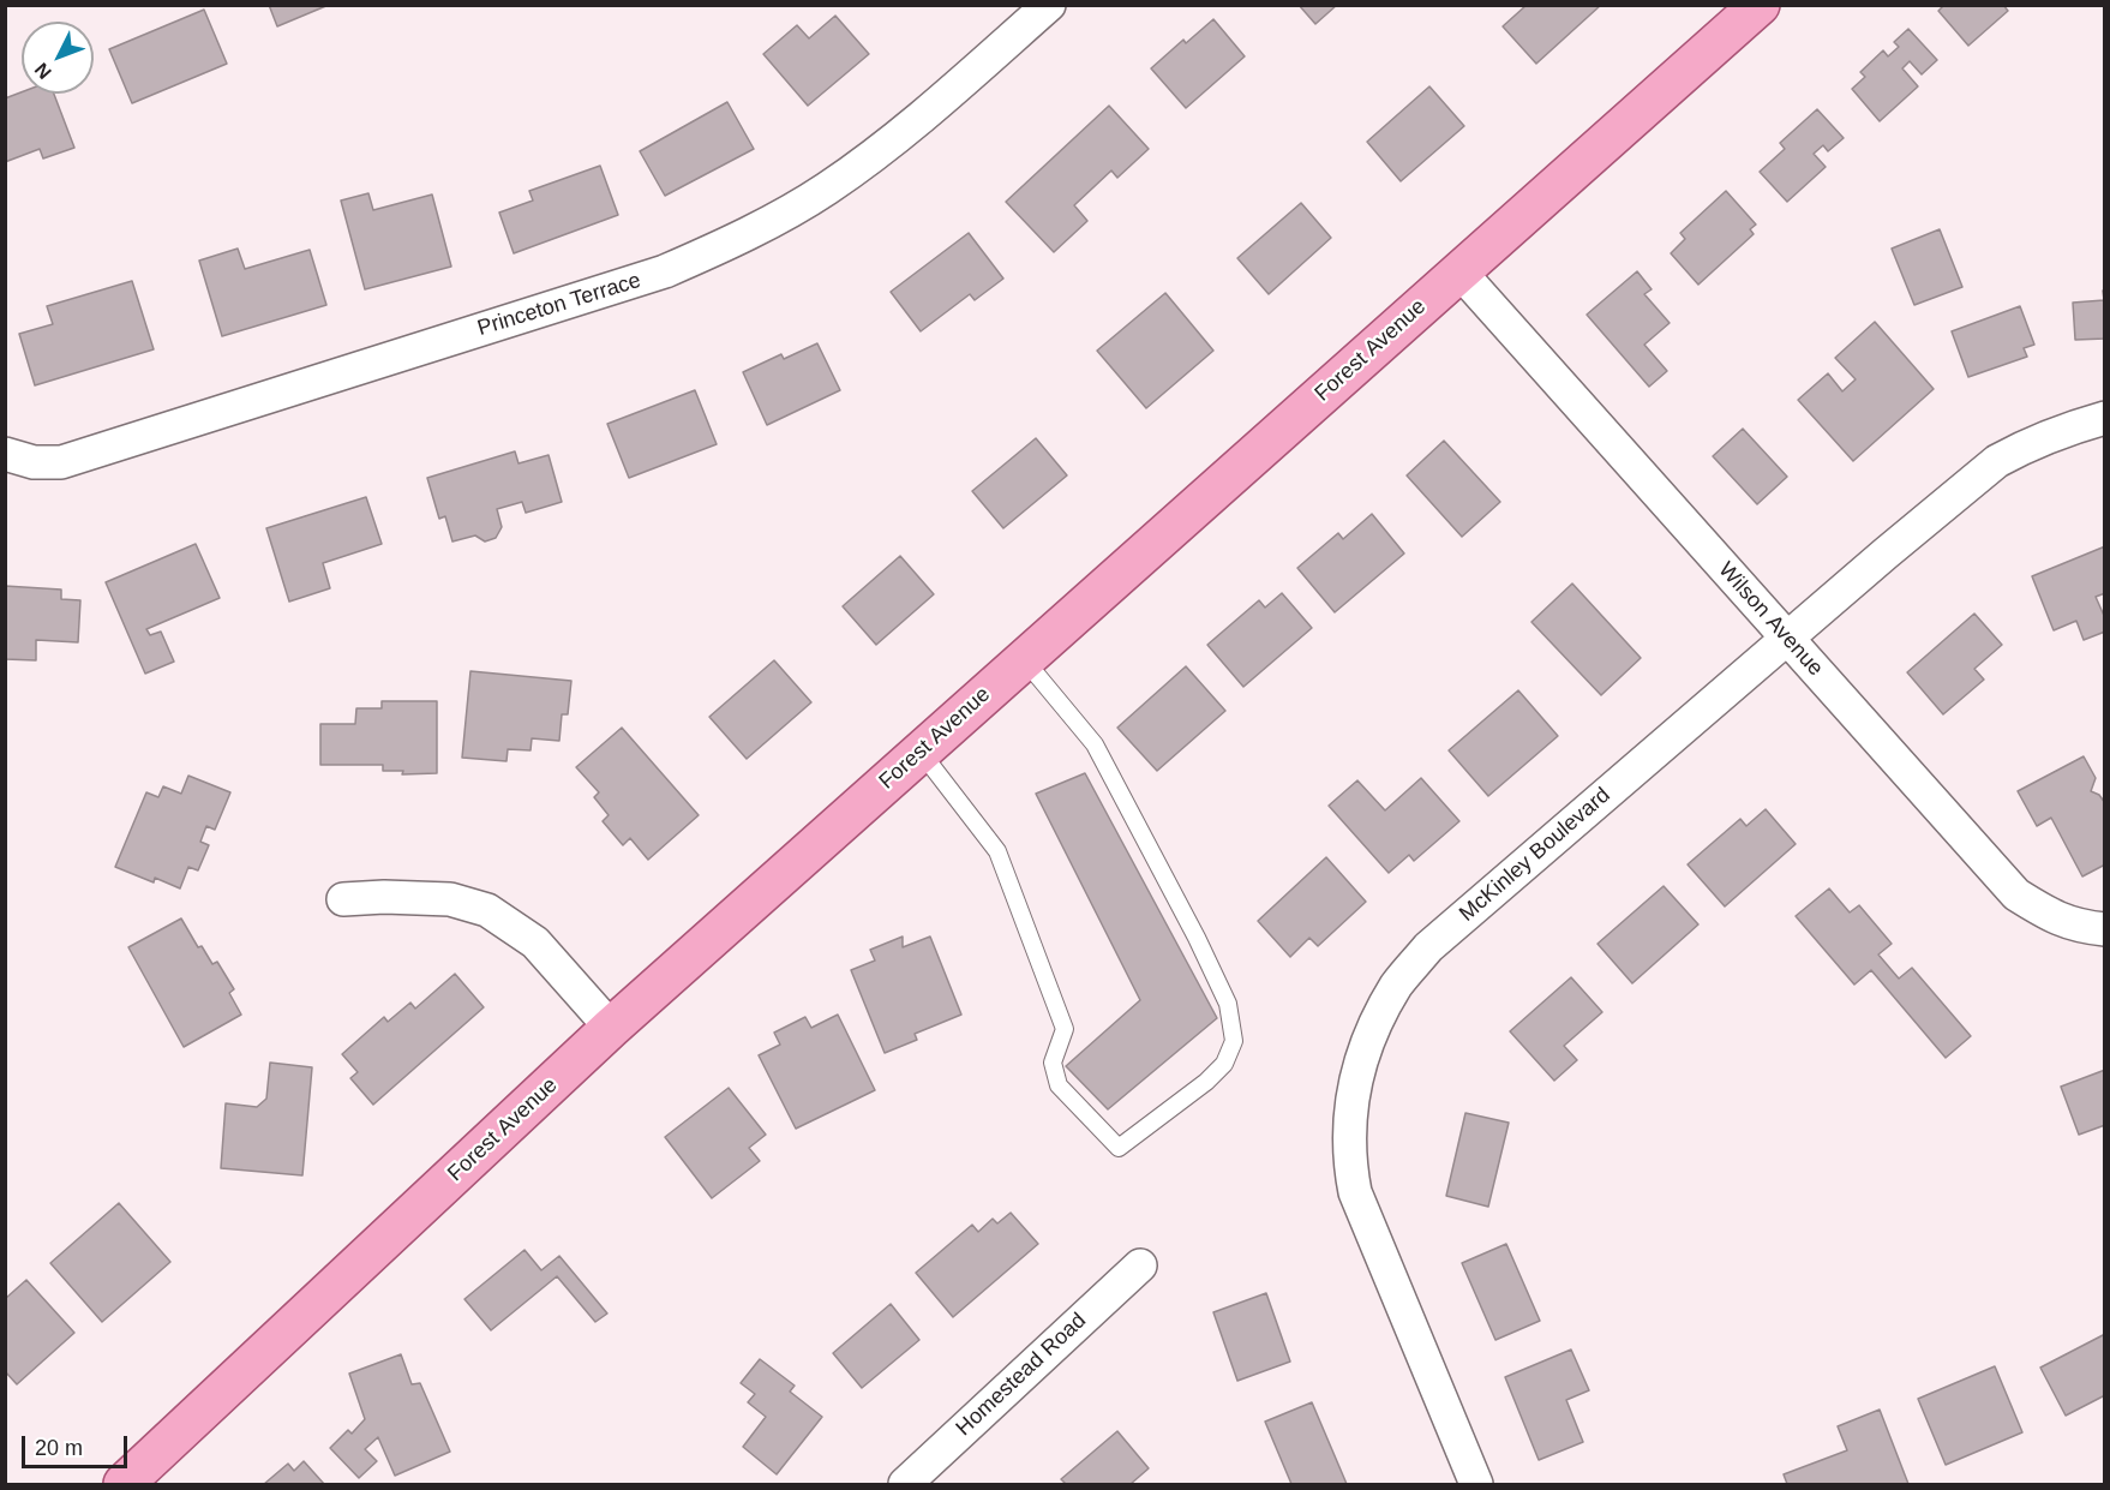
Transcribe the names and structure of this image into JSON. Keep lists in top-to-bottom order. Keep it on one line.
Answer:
{"streets":{"main road":["Forest Avenue"],"street":["Princeton Terrace","Wilson Avenue","McKinley Boulevard","Homestead Road"]},"crossings":[["Forest Avenue","Wilson Avenue"],["Wilson Avenue","McKinley Boulevard"]],"scale_bar":"20 m","north":"bottom left"}
